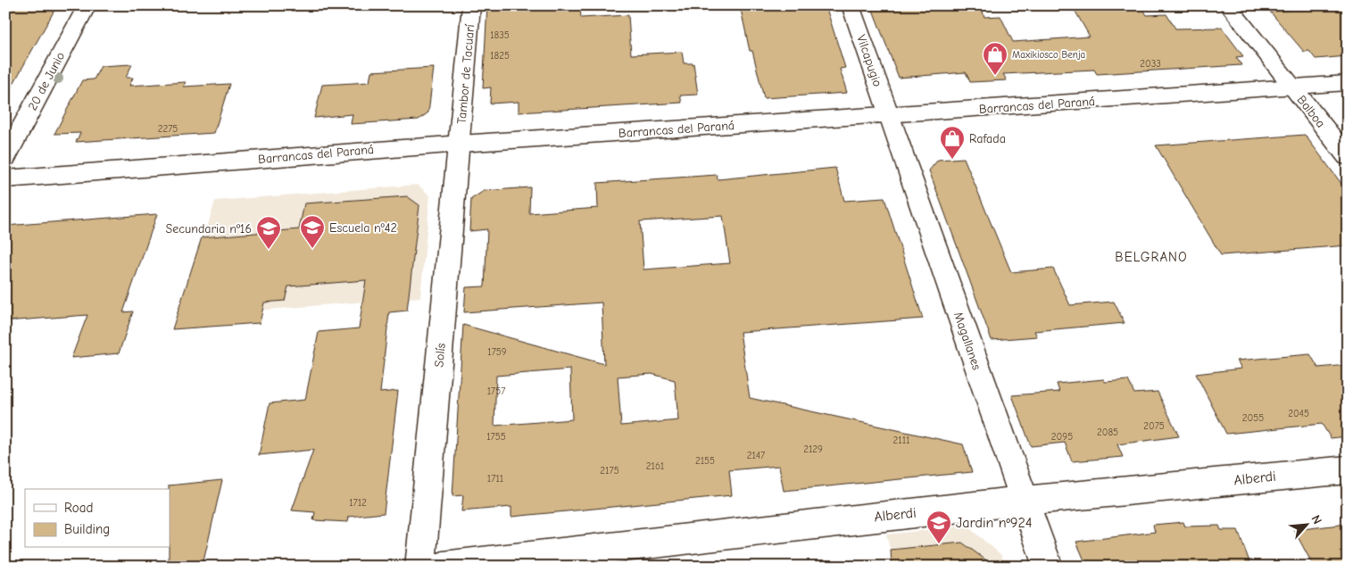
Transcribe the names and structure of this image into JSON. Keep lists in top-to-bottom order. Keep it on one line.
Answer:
{"streets":{"street":["Vilcapugio","Tambor de Tacuarí","20 de Junio","Barrancas del Paraná","Balboa","Magallanes","Solís","Alberdi"]},"crossings":[["Vilcapugio","Barrancas del Paraná"],["Vilcapugio","Magallanes"],["Tambor de Tacuarí","Barrancas del Paraná"],["Tambor de Tacuarí","Solís"],["Barrancas del Paraná","Balboa"],["Barrancas del Paraná","Magallanes"],["Barrancas del Paraná","Solís"],["Magallanes","Alberdi"]],"districts":["BELGRANO"],"places":{"shop":["Maxikiosco Benja","Rafada"],"school or university":["Escuela nº42","Secundaria nº16","Jardin nº924"]},"house_numbers":["1835","1825","2033","2275","1759","1757","2045","2055","2075","2085","1755","2095","2111","2129","2147","2155","2161","2175","1711","1712"],"legend":["Road","Building"],"north":"top right"}
